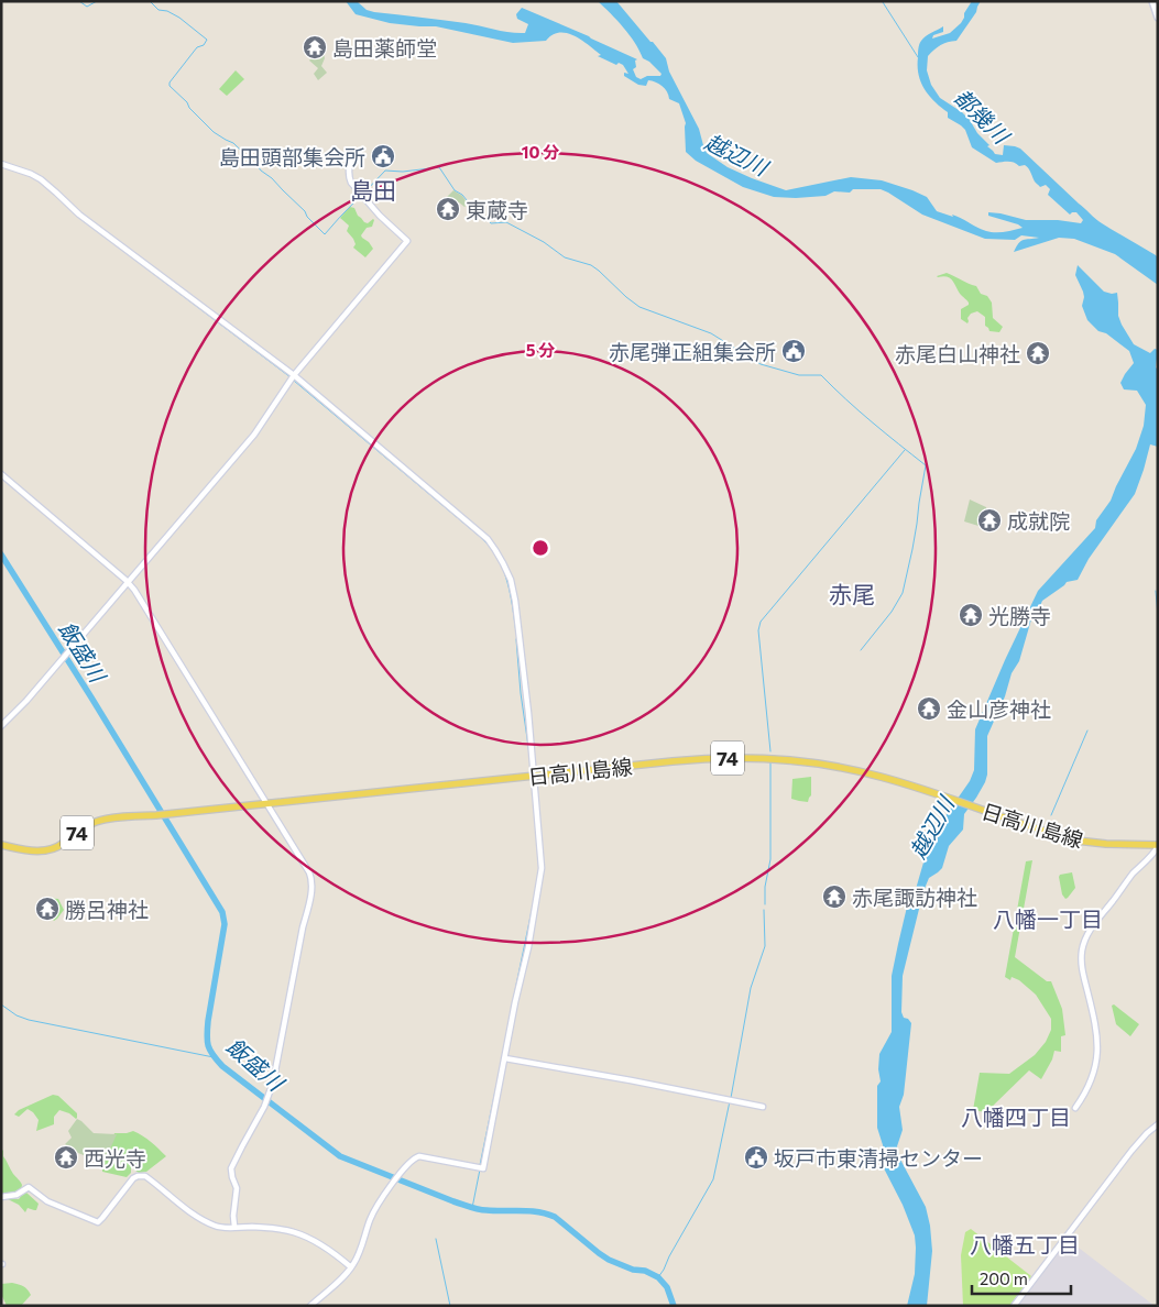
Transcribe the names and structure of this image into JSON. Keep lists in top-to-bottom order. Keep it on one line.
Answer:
{"streets":{"main road":["74","日高川島線"]},"districts":["島田","赤尾","八幡一丁目","八幡四丁目","八幡五丁目"],"water":["都幾川","越辺川","飯盛川"],"places":{"temple":["島田薬師堂","東蔵寺","赤尾白山神社","成就院","光勝寺","金山彦神社","赤尾諏訪神社","勝呂神社","西光寺"],"public building":["島田頭部集会所","赤尾弾正組集会所","坂戸市東清掃センター"]},"scale_bar":"200 m","rings":["10 分","5 分"]}
